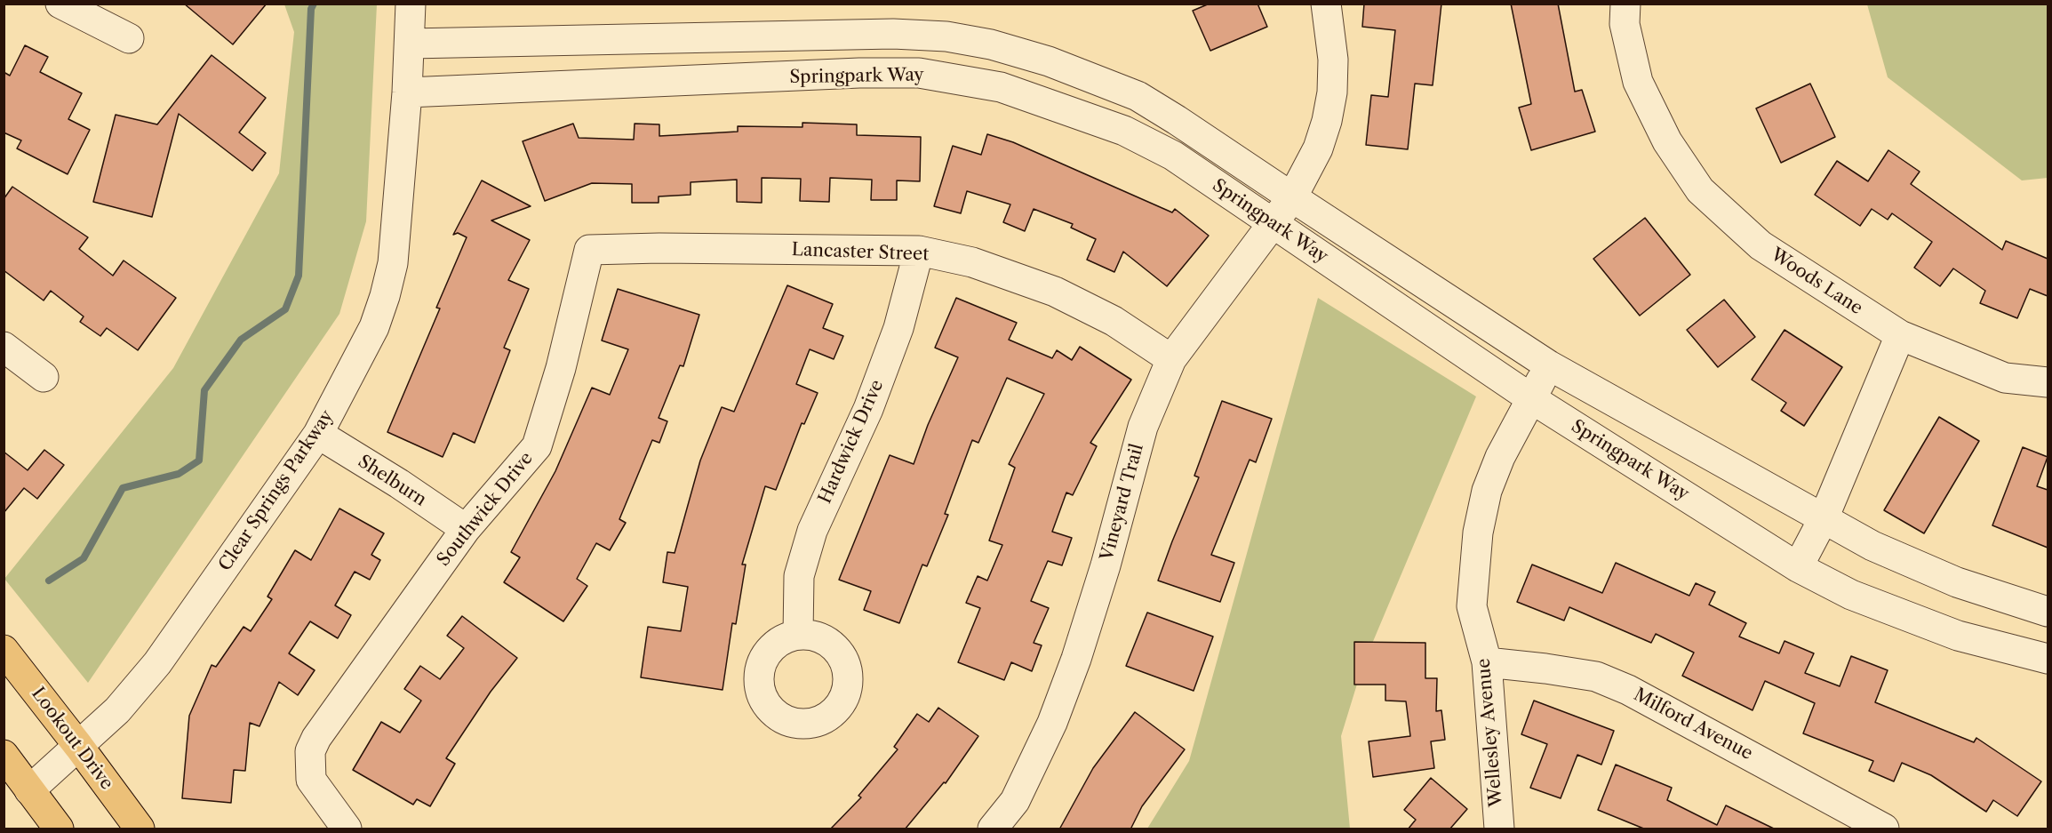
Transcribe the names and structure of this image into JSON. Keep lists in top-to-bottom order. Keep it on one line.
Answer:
{"streets":{"main road":["Lookout Drive"],"street":["Springpark Way","Lancaster Street","Woods Lane","Hardwick Drive","Shelburn","Clear Springs Parkway","Vineyard Trail","Southwick Drive","Milford Avenue","Wellesley Avenue"]},"crossings":[["Springpark Way","Clear Springs Parkway"],["Springpark Way","Vineyard Trail"],["Springpark Way","Wellesley Avenue"],["Lancaster Street","Hardwick Drive"],["Lancaster Street","Vineyard Trail"],["Lancaster Street","Southwick Drive"],["Shelburn","Clear Springs Parkway"],["Shelburn","Southwick Drive"],["Clear Springs Parkway","Lookout Drive"],["Milford Avenue","Wellesley Avenue"]]}
